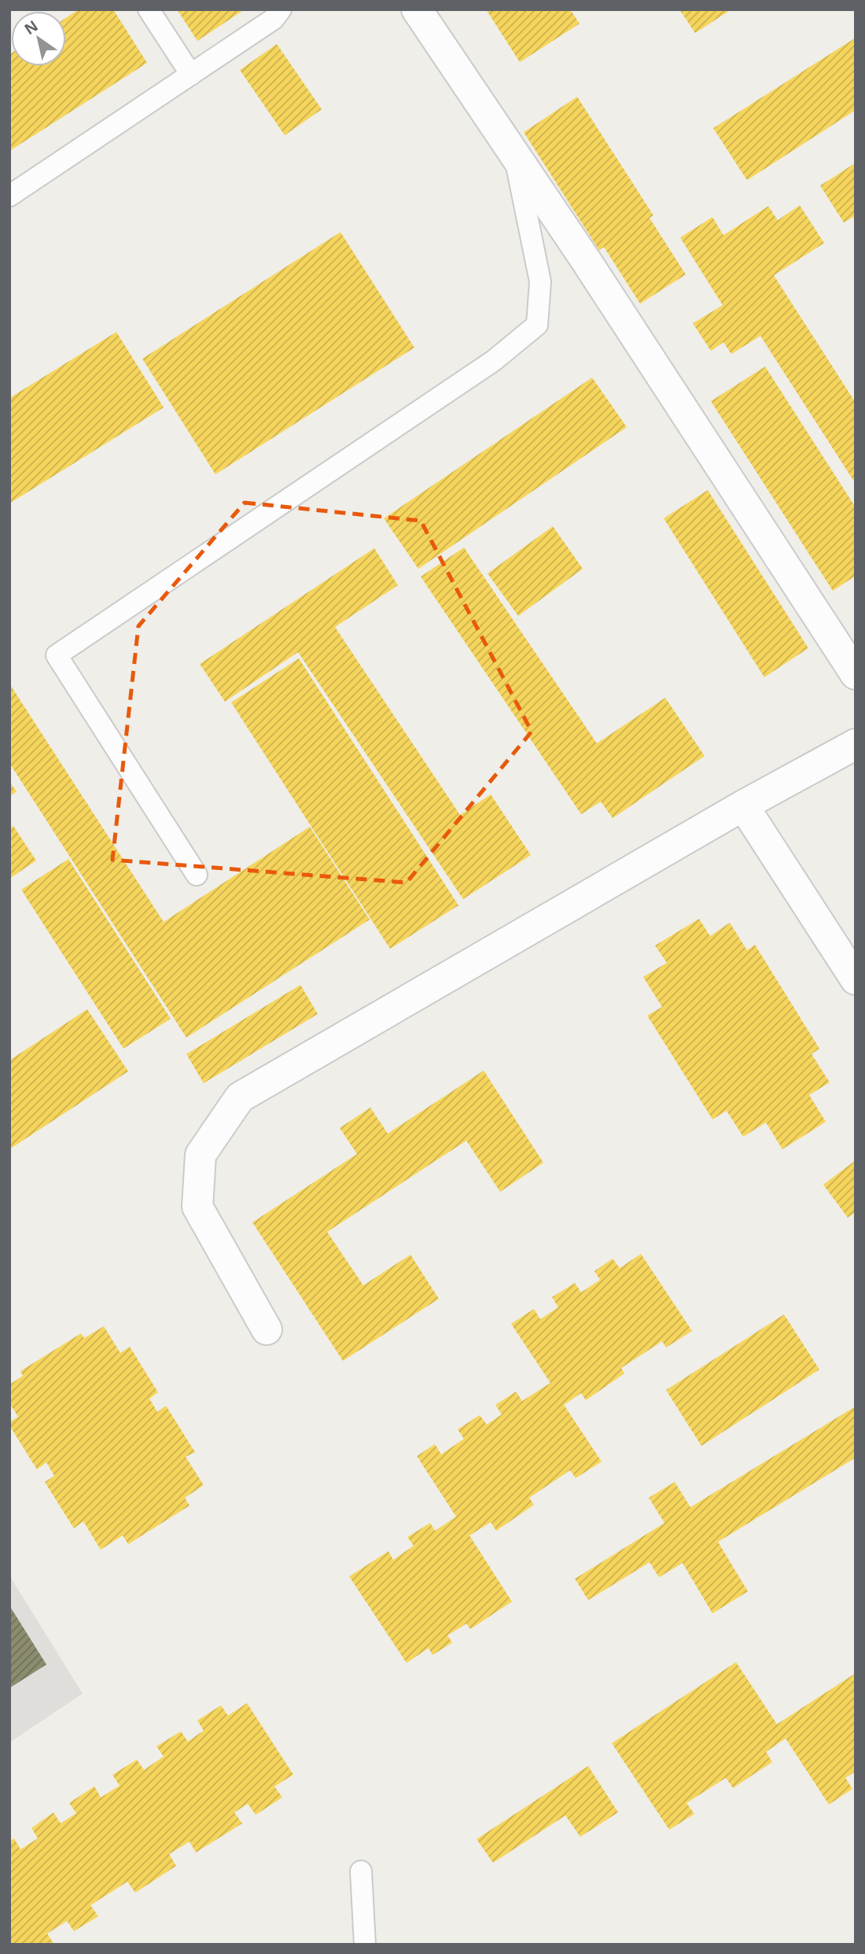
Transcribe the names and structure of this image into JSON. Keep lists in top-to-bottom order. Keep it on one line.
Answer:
{"north":"top left"}
